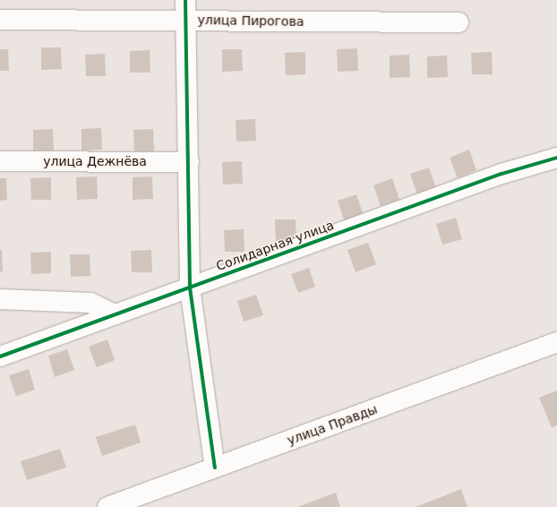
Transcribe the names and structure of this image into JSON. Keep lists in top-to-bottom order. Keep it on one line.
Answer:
{"streets":{"street":["улица Пирогова","улица Дежнёва","Солидарная улица","улица Правды"]}}
